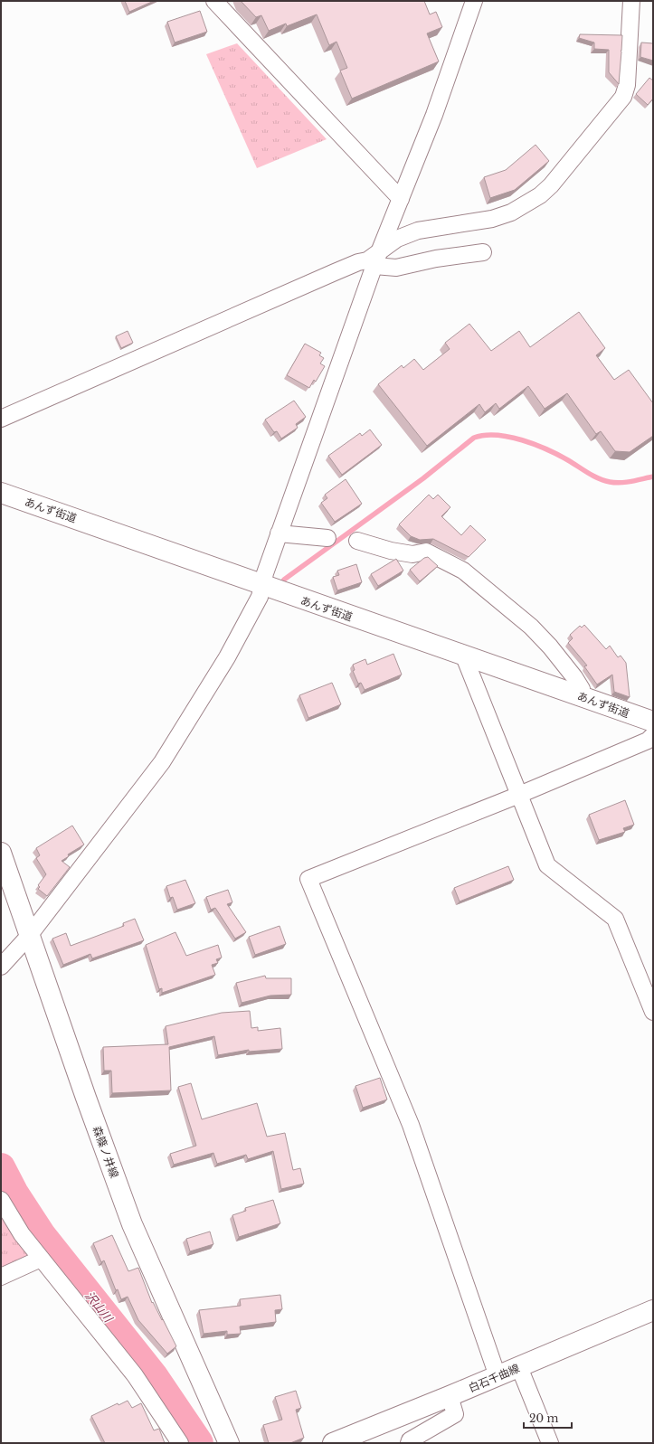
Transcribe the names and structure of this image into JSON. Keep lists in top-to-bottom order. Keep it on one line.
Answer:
{"streets":{"main road":["あんず街道","森篠ノ井線","白石千曲線"]},"water":["沢山川"],"scale_bar":"20 m"}
